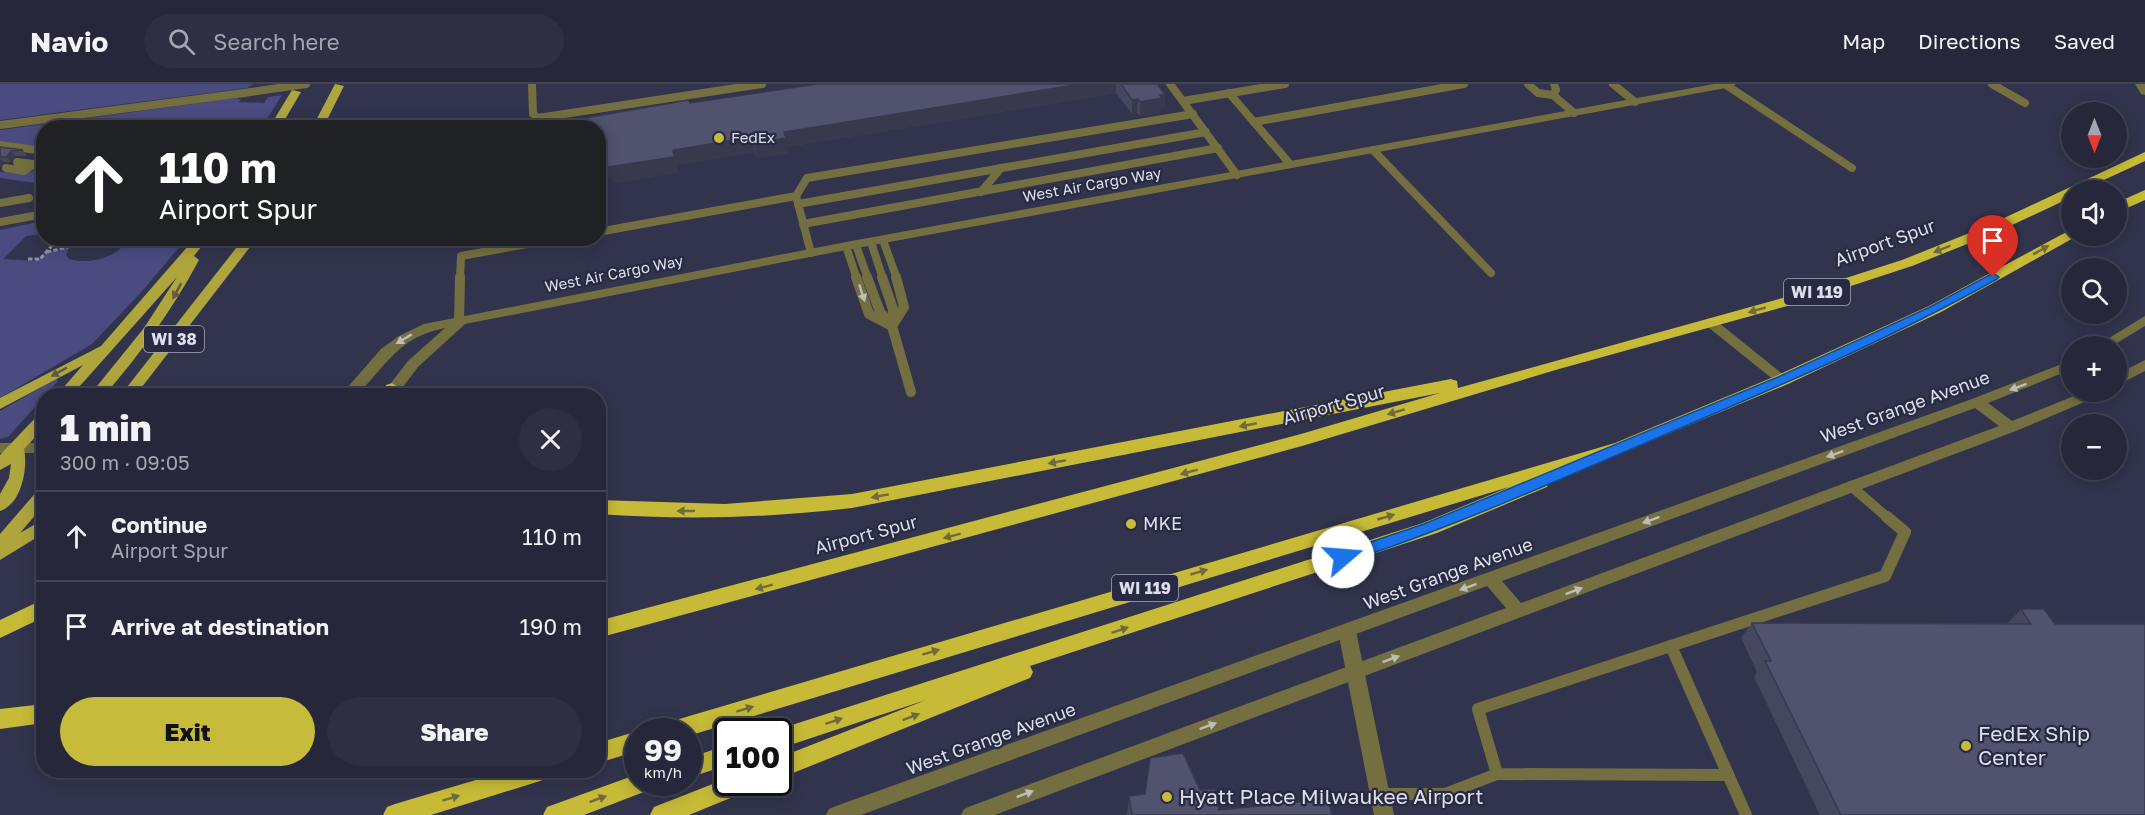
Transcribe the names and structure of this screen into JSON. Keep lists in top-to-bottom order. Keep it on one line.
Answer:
{"streets":{"highway":["Airport Spur","WI 119"],"main road":["WI 38"],"street":["West Air Cargo Way","West Grange Avenue"]},"places":["FedEx","MKE","FedEx Ship Center","Hyatt Place Milwaukee Airport"],"north":"bottom","page":{"header":"Navio","search":"Search here","nav":["Map","Directions","Saved"],"map_buttons":["+","−"],"turn":["110 m","Airport Spur"],"heading":["1 min","300 m · 09:05"],"list":[{"name":"Continue","note":"Airport Spur","value":"110 m"},{"name":"Arrive at destination","value":"190 m"}],"buttons":["Exit","Share"],"speed":"99 km/h","limit":"100"}}
